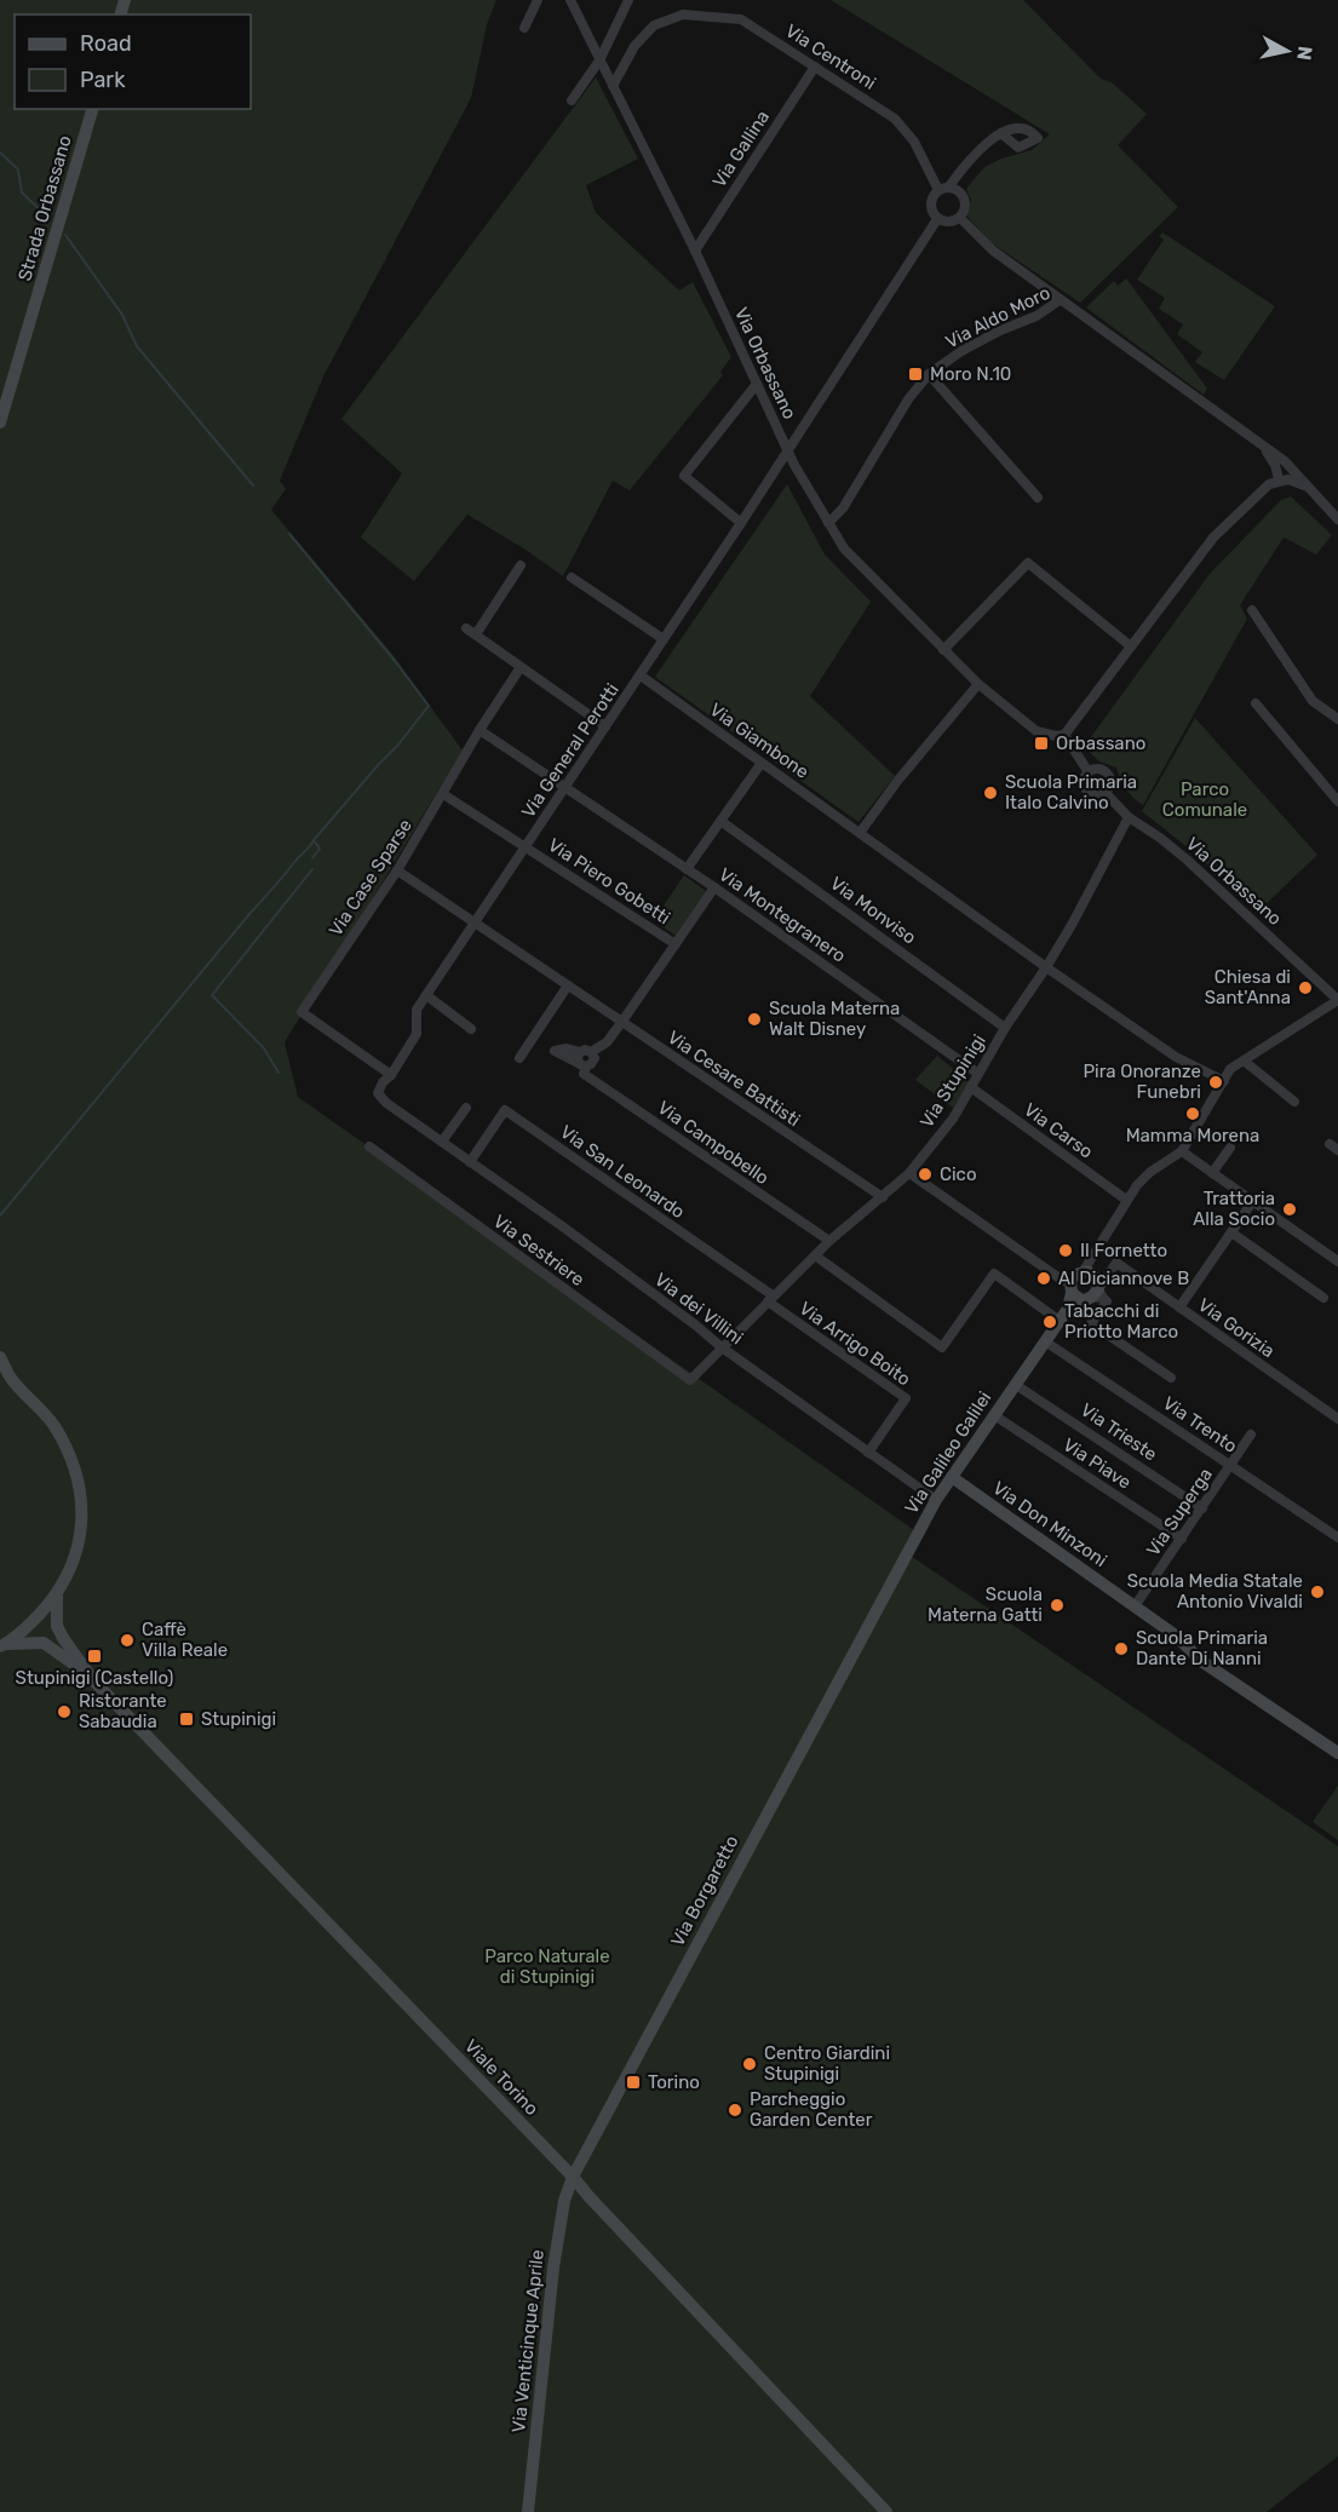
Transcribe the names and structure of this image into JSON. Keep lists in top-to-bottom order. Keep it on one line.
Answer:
{"streets":{"main road":["Strada Orbassano","Via Galileo Galilei","Via Don Minzoni","Via Borgaretto","Viale Torino","Via Venticinque Aprile"],"street":["Via Centroni","Via Gallina","Via Aldo Moro","Via Orbassano","Via Giambone","Via General Perotti","Via Case Sparse","Via Piero Gobetti","Via Monviso","Via Montegranero","Via Cesare Battisti","Via Stupinigi","Via Carso","Via Campobello","Via San Leonardo","Via Sestriere","Via dei Villini","Via Gorizia","Via Arrigo Boito","Via Trento","Via Trieste","Via Piave","Via Superga"]},"crossings":[["Via Centroni","Via Gallina"],["Via Centroni","Via Orbassano"],["Via Centroni","Via General Perotti"],["Via Gallina","Via Orbassano"],["Via Aldo Moro","Via Orbassano"],["Via Orbassano","Via General Perotti"],["Via Orbassano","Via Stupinigi"],["Via Giambone","Via General Perotti"],["Via Giambone","Via Stupinigi"],["Via General Perotti","Via Case Sparse"],["Via General Perotti","Via Piero Gobetti"],["Via General Perotti","Via Montegranero"],["Via General Perotti","Via Cesare Battisti"],["Via General Perotti","Via dei Villini"],["Via Case Sparse","Via Piero Gobetti"],["Via Case Sparse","Via Montegranero"],["Via Case Sparse","Via Cesare Battisti"],["Via Monviso","Via Stupinigi"],["Via Montegranero","Via Stupinigi"],["Via Cesare Battisti","Via Stupinigi"],["Via Stupinigi","Via Carso"],["Via Stupinigi","Via Campobello"],["Via Stupinigi","Via San Leonardo"],["Via Stupinigi","Via Sestriere"],["Via Stupinigi","Via dei Villini"],["Via Stupinigi","Via Arrigo Boito"],["Via San Leonardo","Via dei Villini"],["Via San Leonardo","Via Arrigo Boito"],["Via dei Villini","Via Arrigo Boito"],["Via dei Villini","Via Galileo Galilei"],["Via Gorizia","Via Galileo Galilei"],["Via Trento","Via Galileo Galilei"],["Via Trento","Via Superga"],["Via Trieste","Via Galileo Galilei"],["Via Trieste","Via Superga"],["Via Galileo Galilei","Via Piave"],["Via Galileo Galilei","Via Don Minzoni"],["Via Galileo Galilei","Via Borgaretto"],["Via Piave","Via Superga"],["Via Superga","Via Don Minzoni"],["Via Borgaretto","Viale Torino"],["Via Borgaretto","Via Venticinque Aprile"],["Viale Torino","Via Venticinque Aprile"]],"parks":["Parco Comunale","Parco Naturale di Stupinigi"],"places":{"transit":["Moro N.10","Orbassano","Stupinigi (Castello)","Stupinigi","Torino"],"other":["Scuola Primaria Italo Calvino","Chiesa di Sant'Anna","Scuola Materna Walt Disney","Pira Onoranze Funebri","Mamma Morena","Cico","Trattoria Alla Socio","Il Fornetto","Al Diciannove B","Tabacchi di Priotto Marco","Scuola Media Statale Antonio Vivaldi","Scuola Materna Gatti","Caffè Villa Reale","Scuola Primaria Dante Di Nanni","Ristorante Sabaudia","Centro Giardini Stupinigi","Parcheggio Garden Center"]},"legend":["Road","Park"],"north":"right"}
